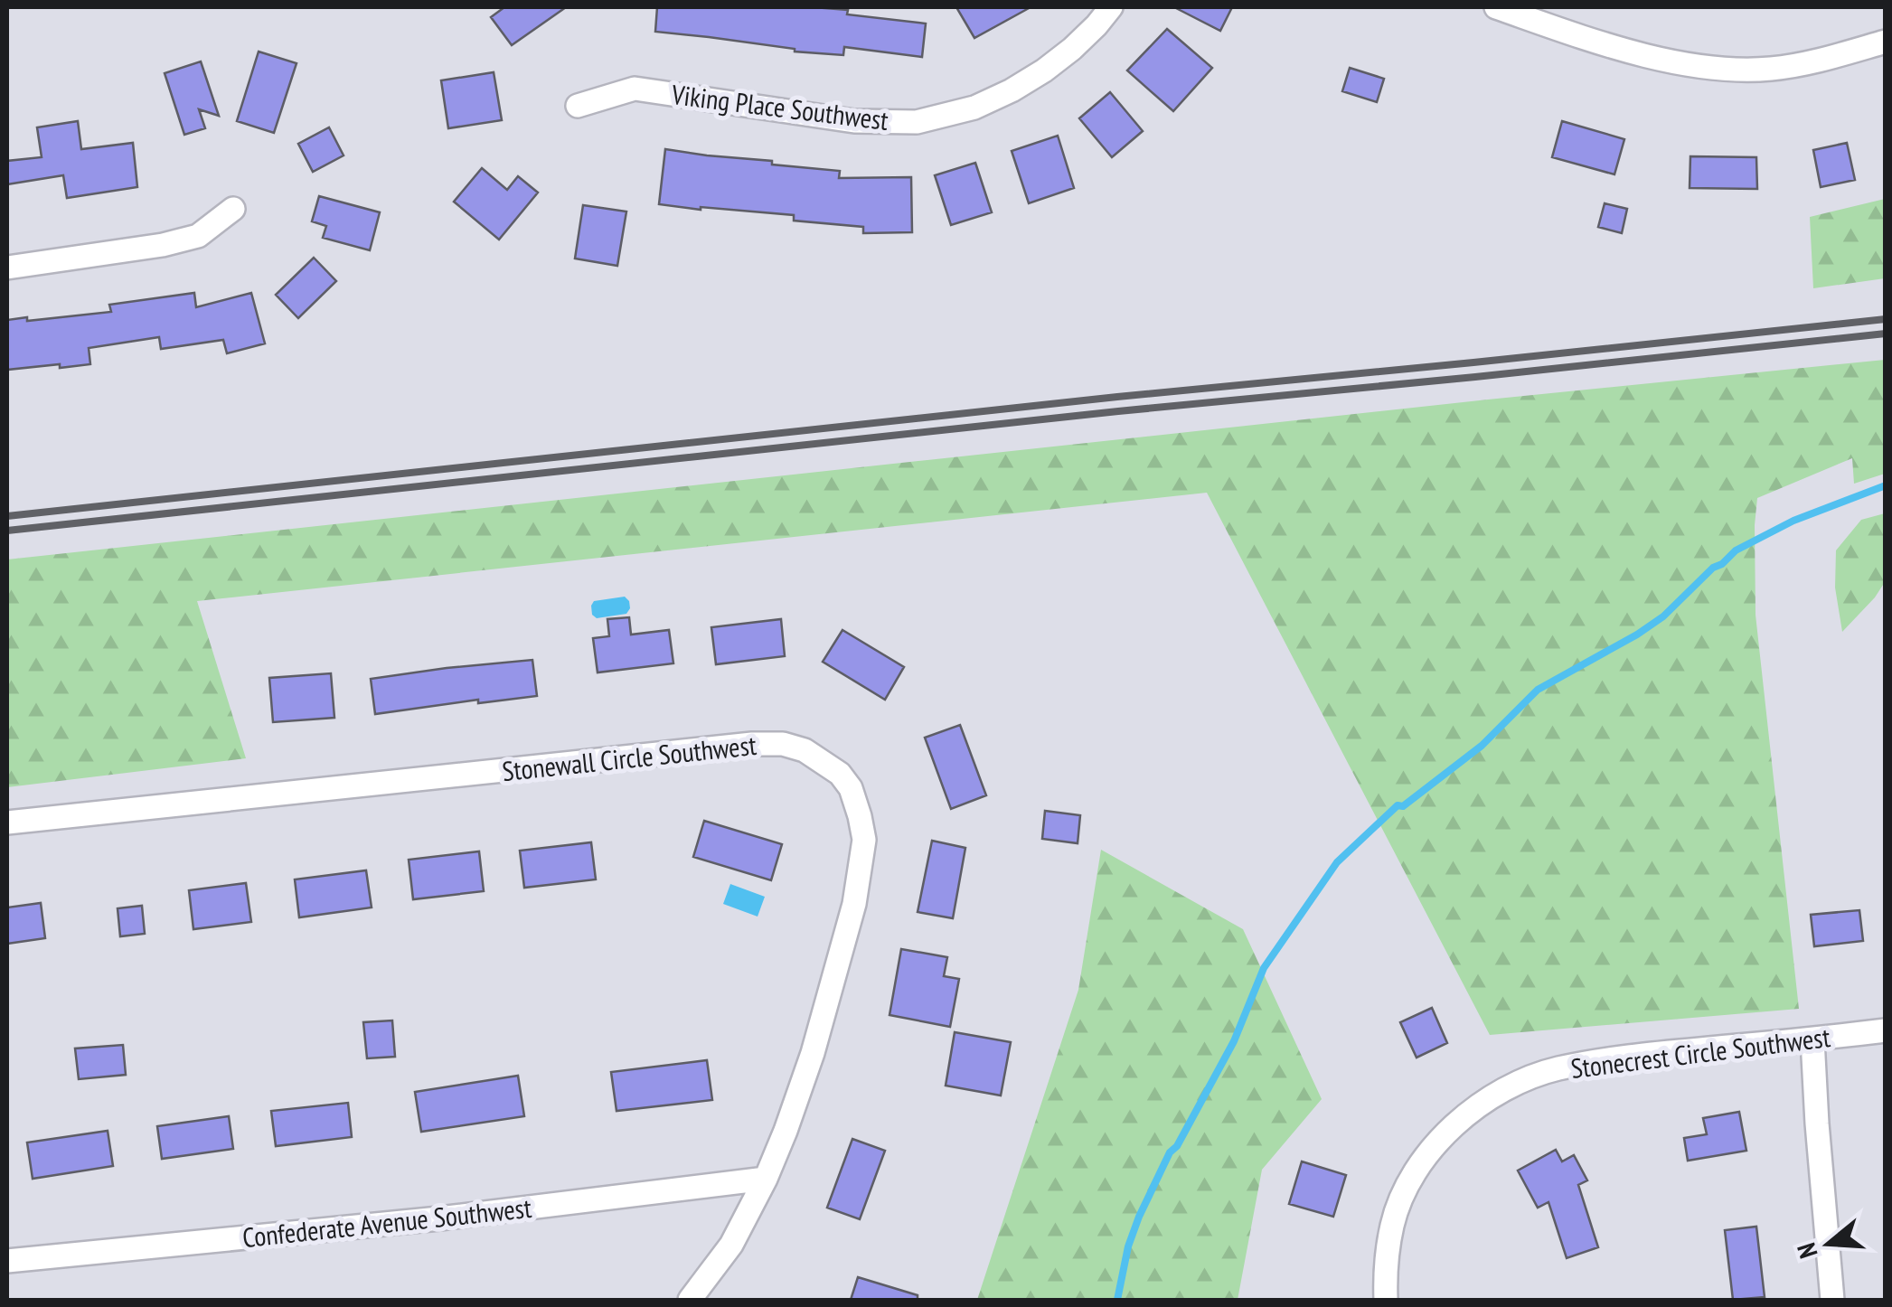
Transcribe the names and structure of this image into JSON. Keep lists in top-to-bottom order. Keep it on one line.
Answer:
{"streets":{"street":["Viking Place Southwest","Stonewall Circle Southwest","Stonecrest Circle Southwest","Confederate Avenue Southwest"]},"crossings":[["Stonewall Circle Southwest","Confederate Avenue Southwest"]],"north":"left"}
